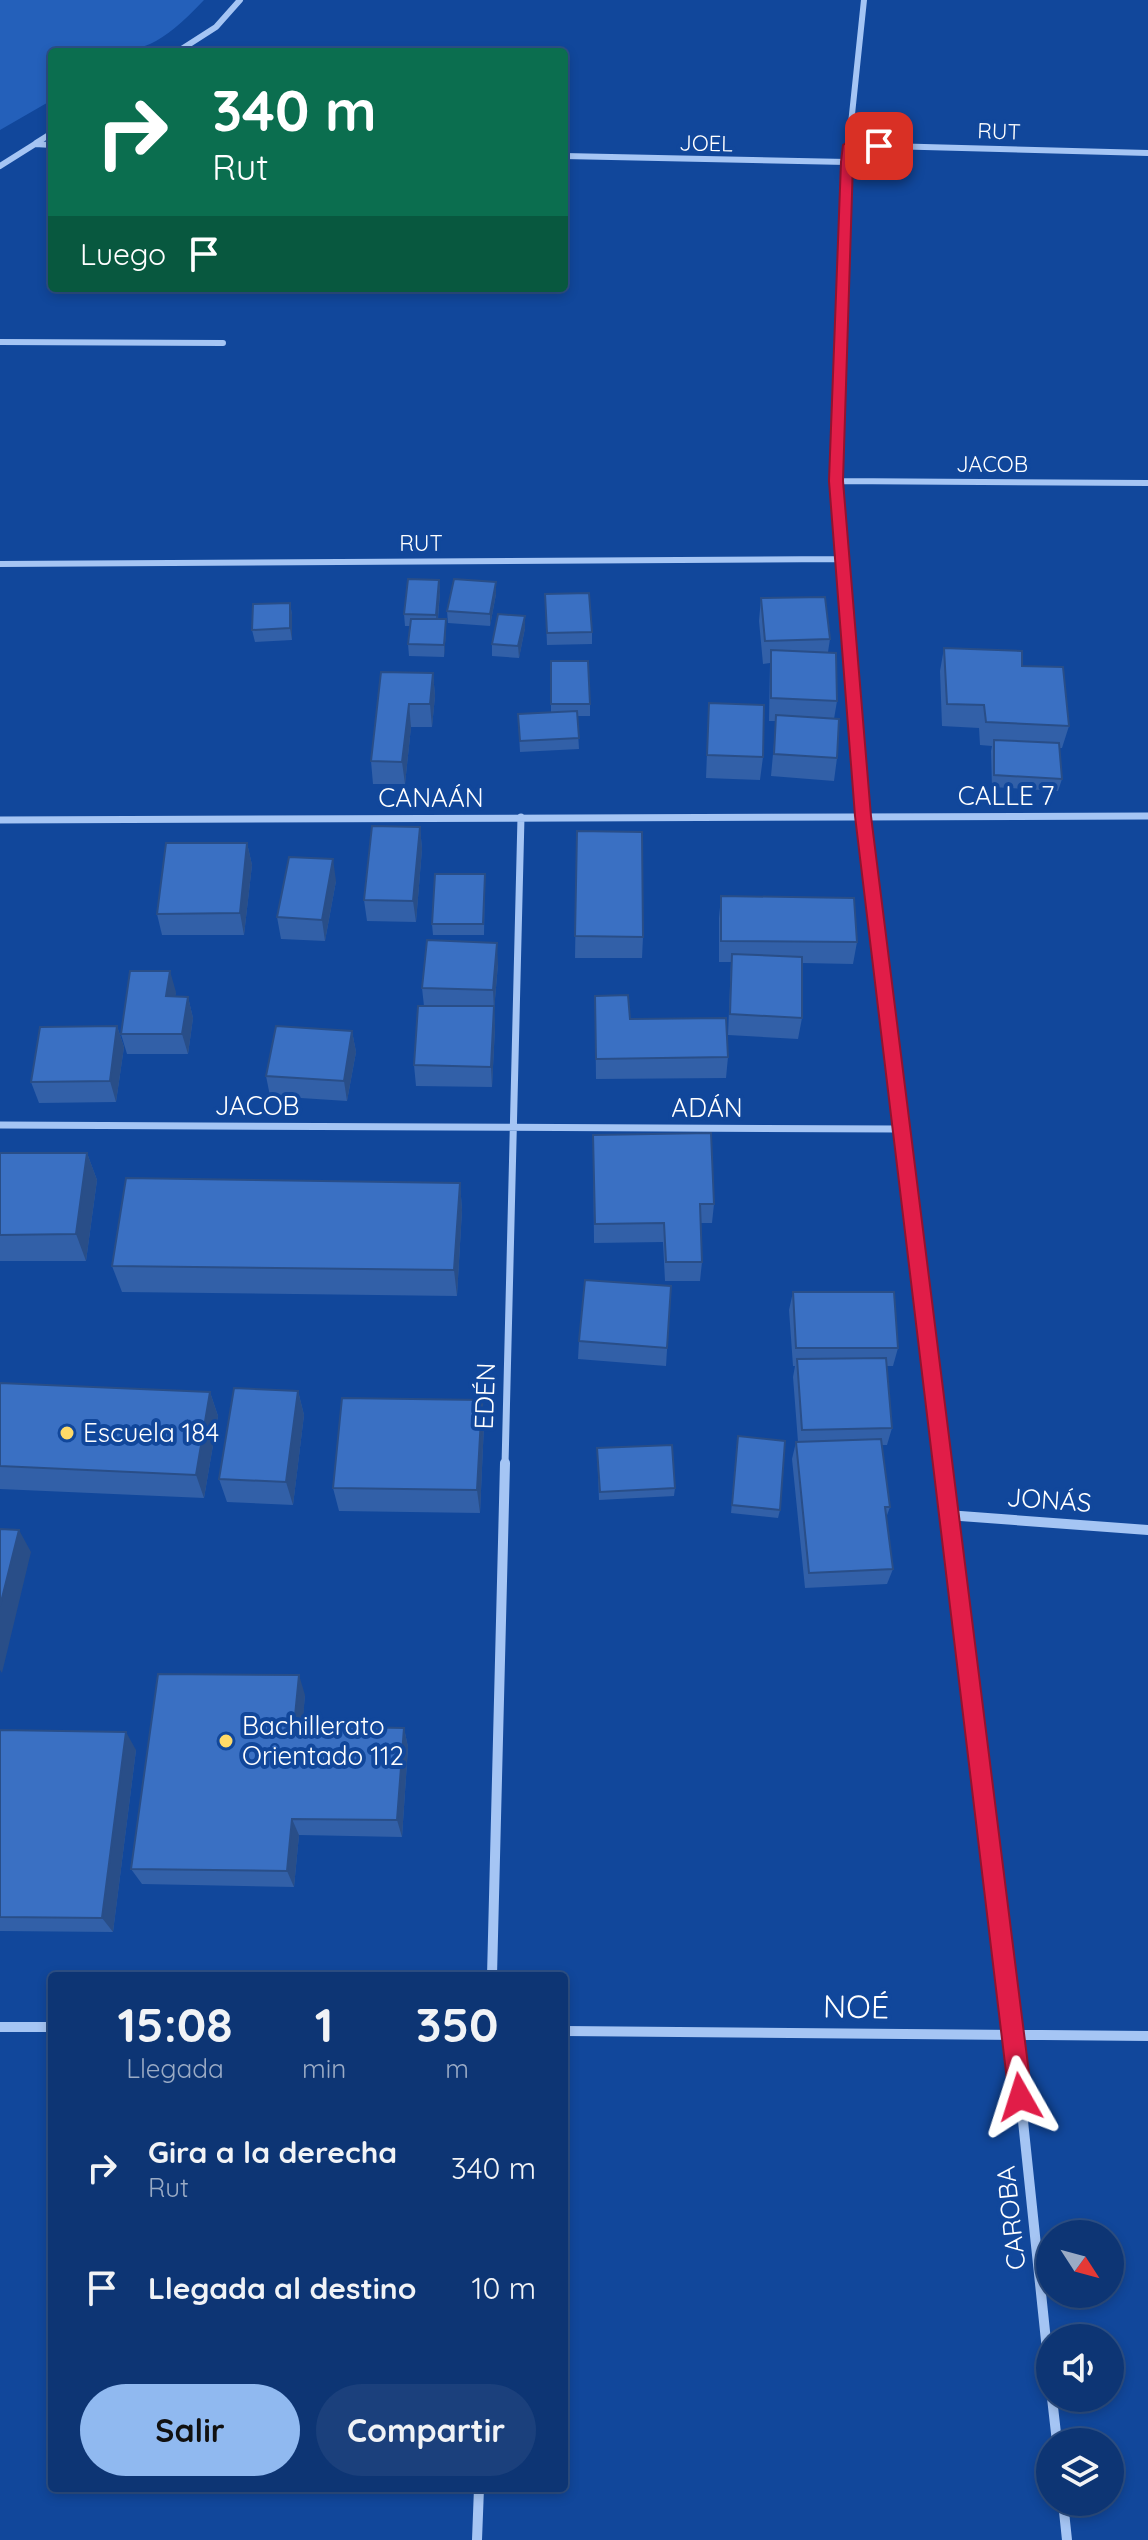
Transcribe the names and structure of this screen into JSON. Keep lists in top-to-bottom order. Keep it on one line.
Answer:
{"streets":{"street":["RUT","JOEL","JACOB","CALLE 7","CANAÁN","ADÁN","EDÉN","JONÁS","NOÉ","CAROBA"]},"crossings":[["RUT","CAROBA"],["JOEL","CAROBA"],["JACOB","ADÁN"],["JACOB","EDÉN"],["JACOB","CAROBA"],["CALLE 7","CANAÁN"],["CALLE 7","CAROBA"],["CANAÁN","EDÉN"],["CANAÁN","CAROBA"],["ADÁN","EDÉN"],["ADÁN","CAROBA"],["JONÁS","CAROBA"],["NOÉ","CAROBA"]],"places":["Escuela 184","Bachillerato Orientado 112"],"north":"bottom right","page":{"turn":["340 m","Rut"],"then":"Luego","eta":["15:08","Llegada","1","min","350","m"],"list":[{"name":"Gira a la derecha","note":"Rut","value":"340 m"},{"name":"Llegada al destino","value":"10 m"}],"buttons":["Salir","Compartir"]}}
